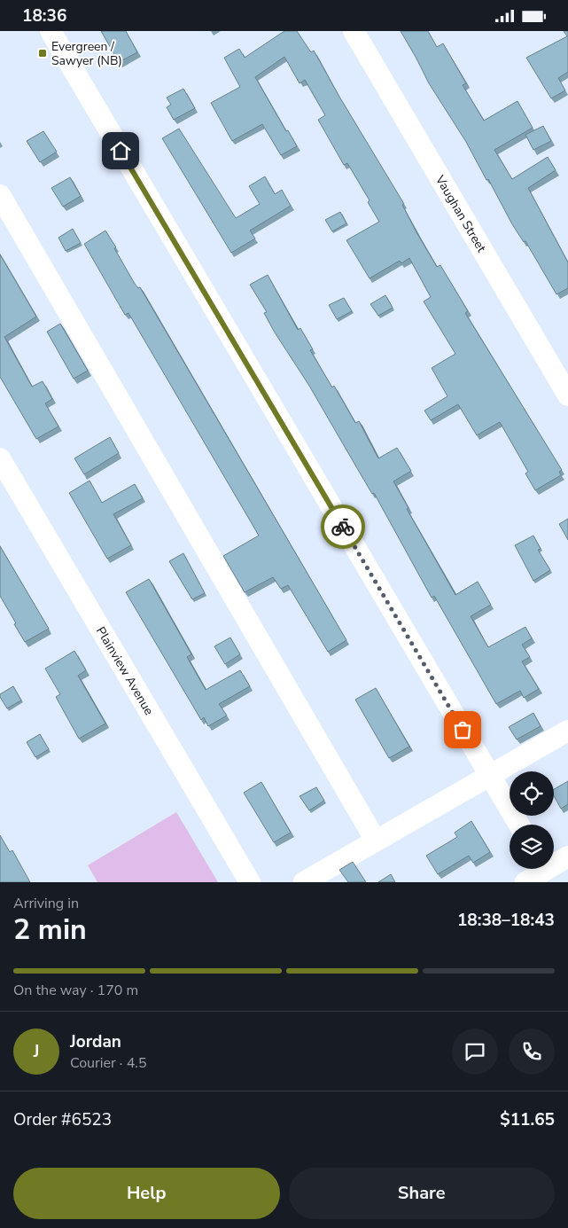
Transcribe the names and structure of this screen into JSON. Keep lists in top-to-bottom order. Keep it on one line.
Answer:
{"streets":{"street":["Vaughan Street","Plainview Avenue"]},"places":{"transit":["Evergreen / Sawyer (NB)"]},"page":{"status":"18:36","heading":["2 min","Arriving in","18:38–18:43"],"panel":["Jordan","Courier · 4.5","Order #6523","$11.65"],"bar":"On the way · 170 m","round":"J","buttons":["Help","Share"]}}
